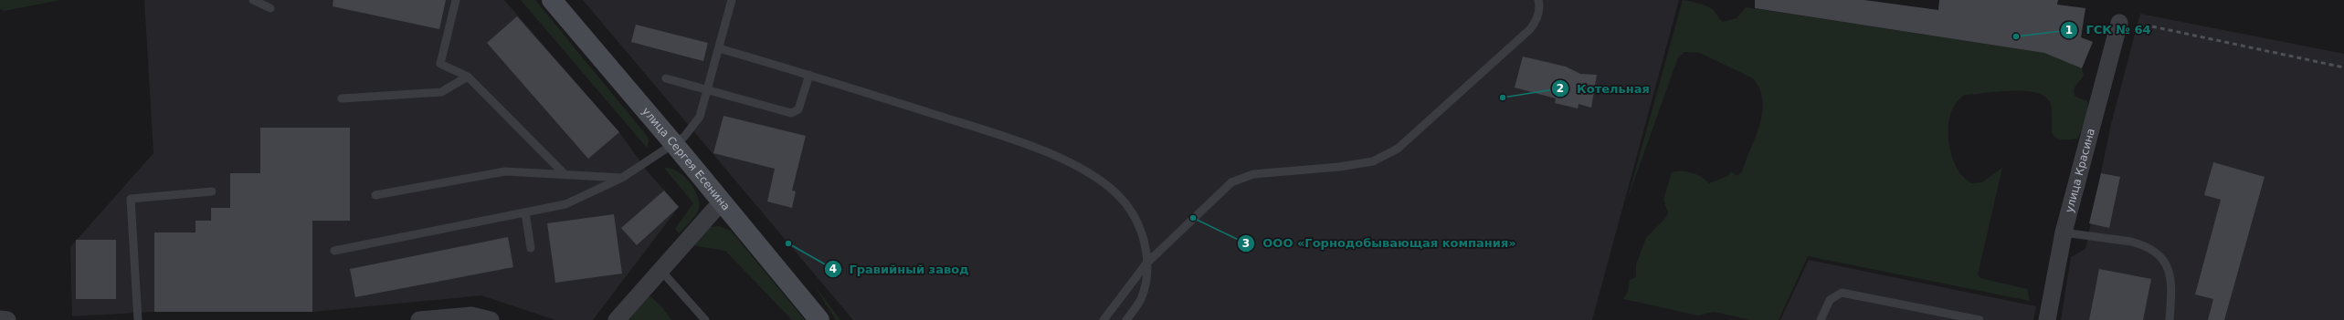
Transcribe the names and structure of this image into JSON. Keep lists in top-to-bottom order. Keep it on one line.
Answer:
{"streets":{"street":["улица Сергея Есенина","улица Красина"]},"places":["ГСК № 64","Котельная","ООО «Горнодобывающая компания»","Гравийный завод"]}
